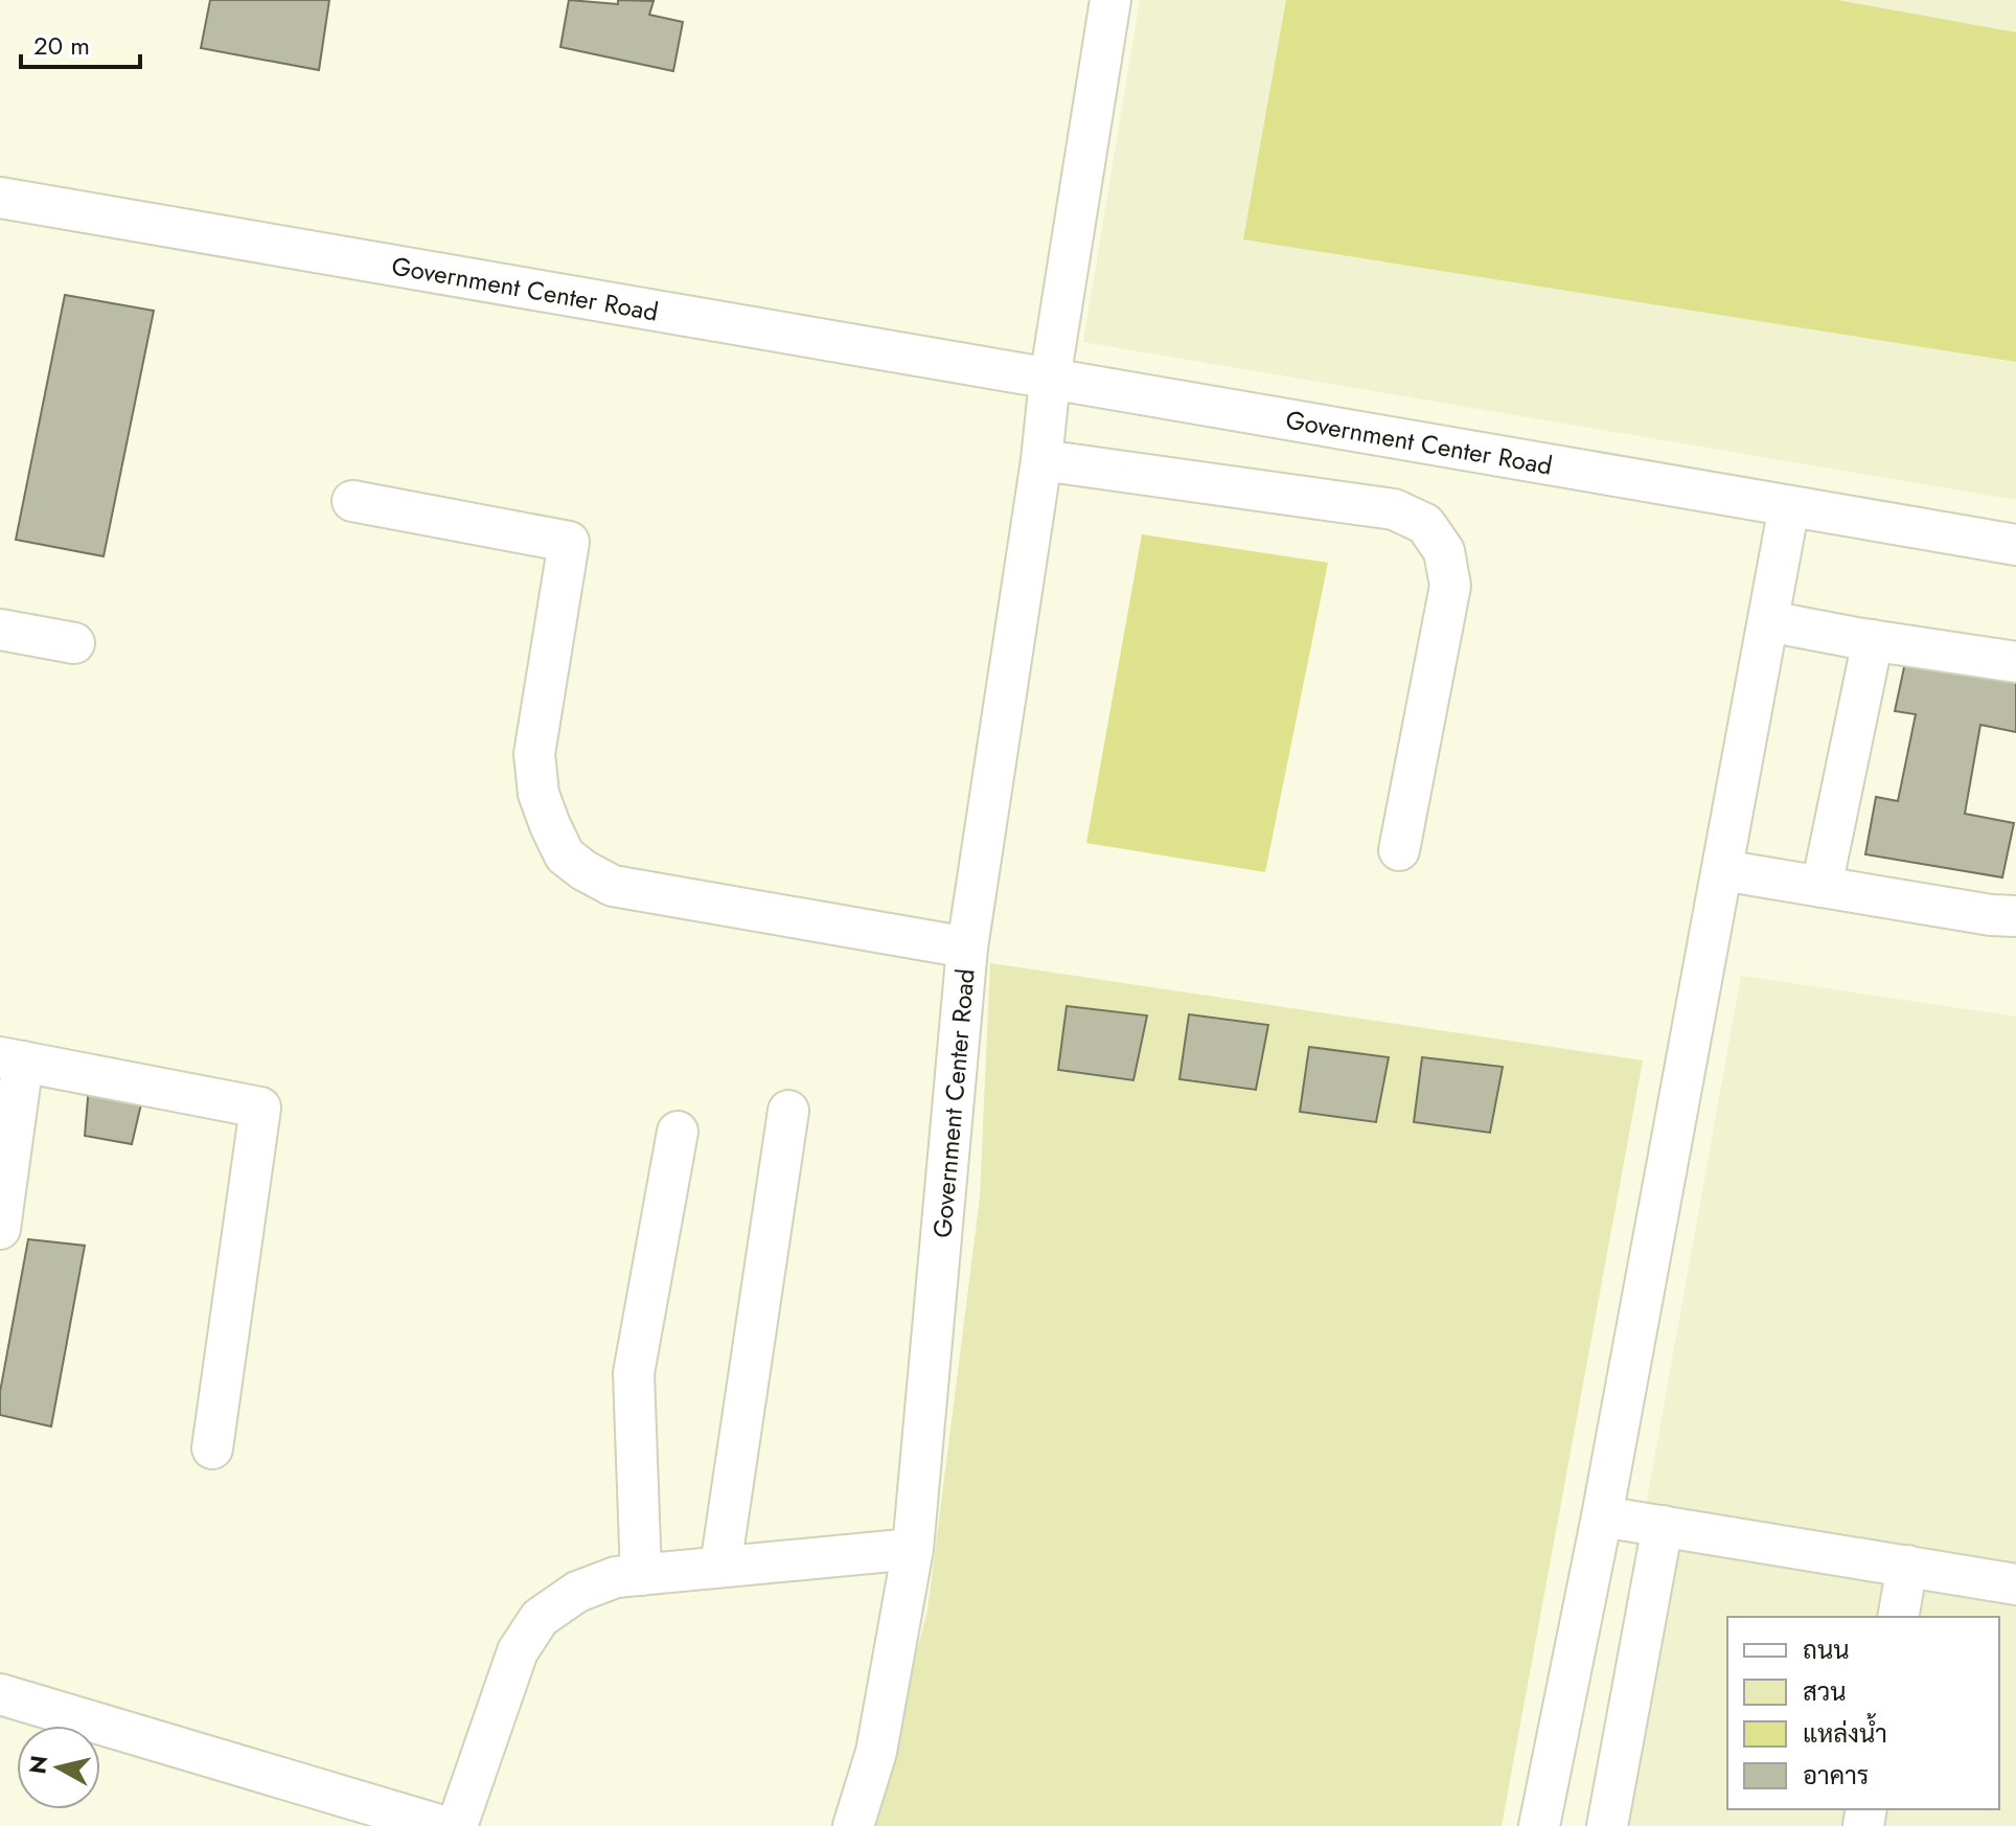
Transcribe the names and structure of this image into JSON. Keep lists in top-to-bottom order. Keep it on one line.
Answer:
{"streets":{"street":["Government Center Road"]},"legend":["ถนน","สวน","แหล่งน้ำ","อาคาร"],"scale_bar":"20 m","north":"left"}
